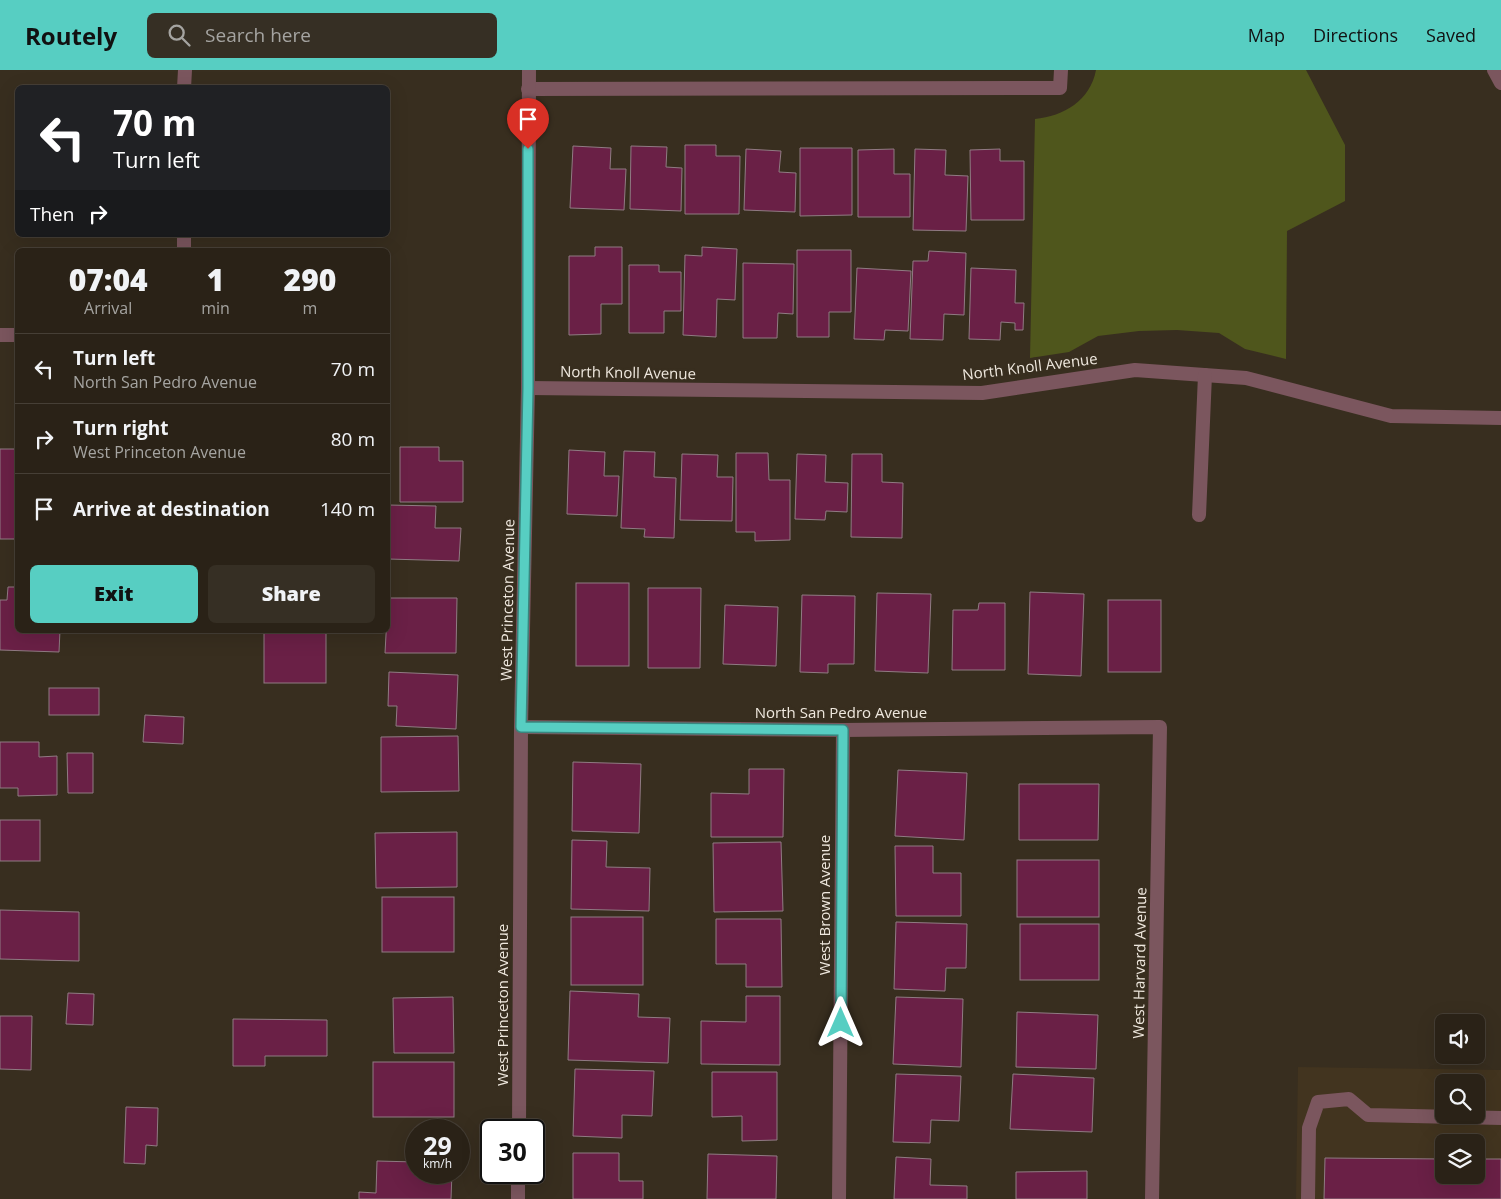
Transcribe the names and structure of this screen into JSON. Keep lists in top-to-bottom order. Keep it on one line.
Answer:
{"streets":{"street":["North Knoll Avenue","West Princeton Avenue","North San Pedro Avenue","West Brown Avenue","West Harvard Avenue"]},"crossings":[["North Knoll Avenue","West Princeton Avenue"],["West Princeton Avenue","North San Pedro Avenue"],["North San Pedro Avenue","West Brown Avenue"],["North San Pedro Avenue","West Harvard Avenue"]],"page":{"header":"Routely","search":"Search here","nav":["Map","Directions","Saved"],"turn":["70 m","Turn left"],"then":"Then","eta":["07:04","Arrival","1","min","290","m"],"list":[{"name":"Turn left","note":"North San Pedro Avenue","value":"70 m"},{"name":"Turn right","note":"West Princeton Avenue","value":"80 m"},{"name":"Arrive at destination","value":"140 m"}],"buttons":["Exit","Share"],"speed":"29 km/h","limit":"30"}}
